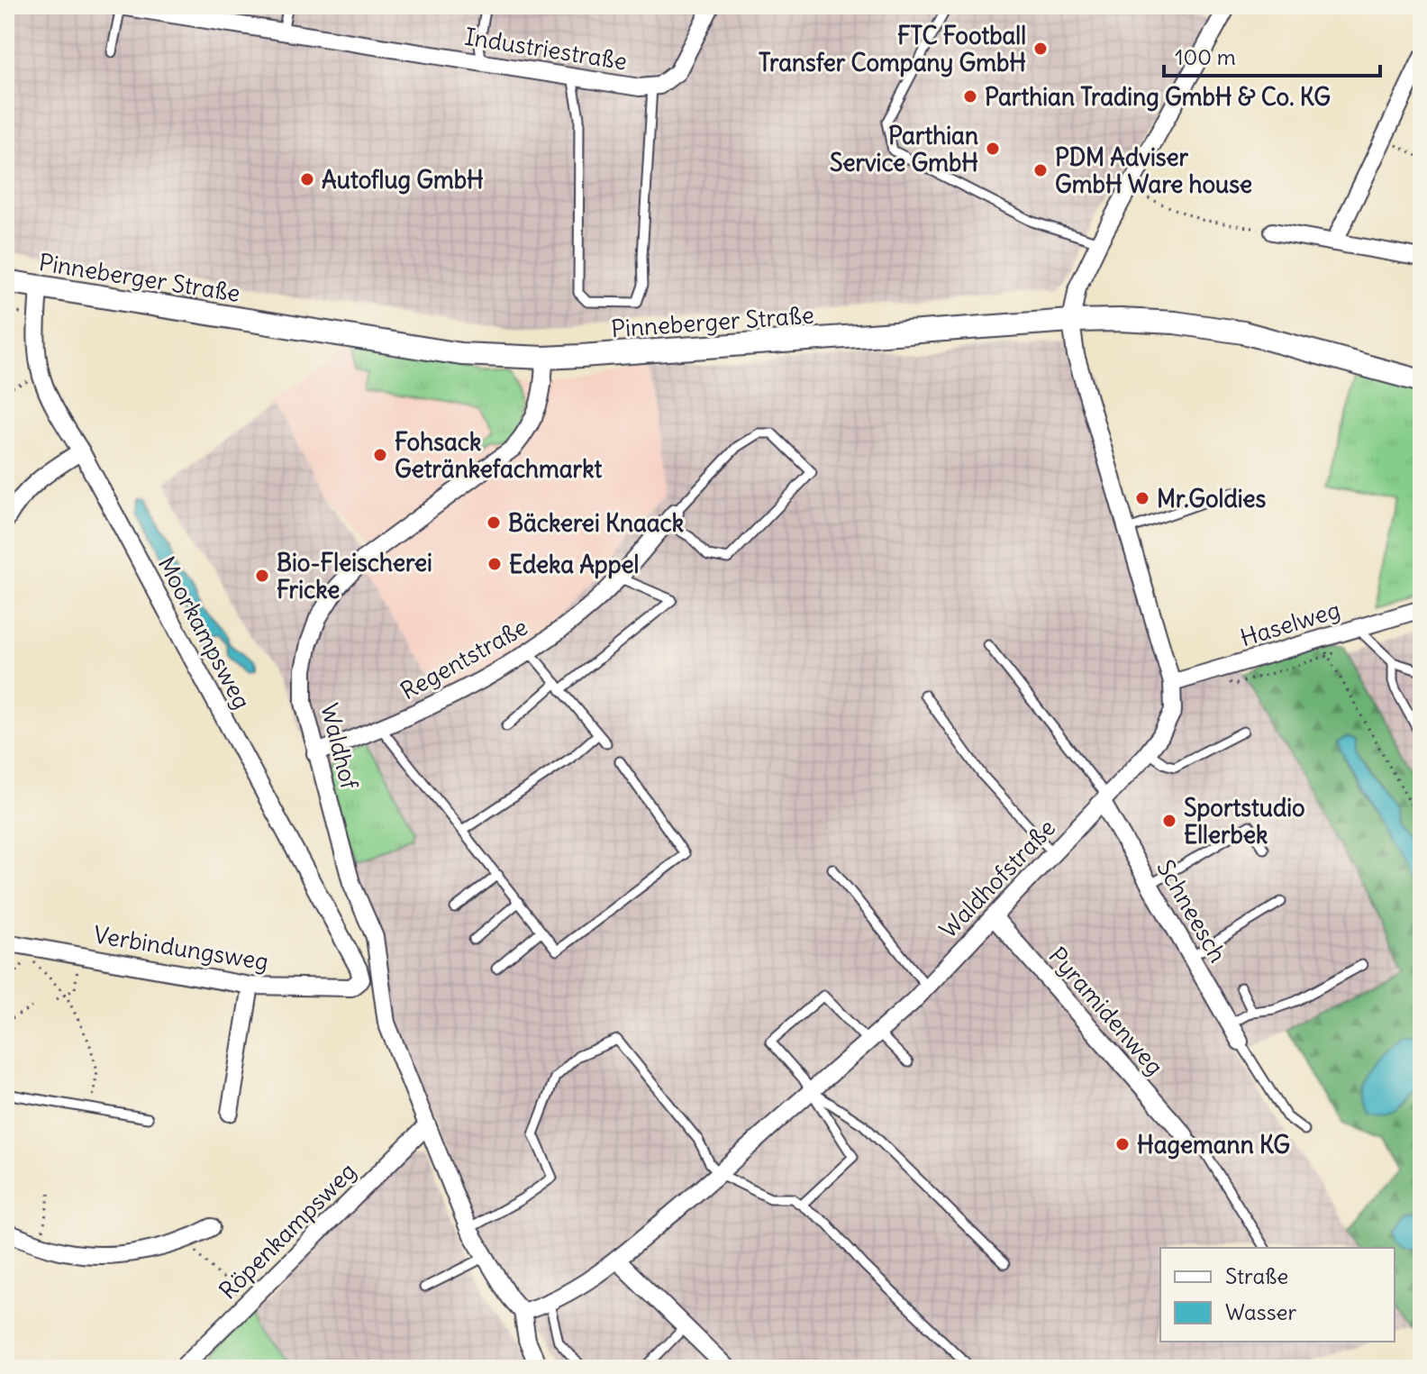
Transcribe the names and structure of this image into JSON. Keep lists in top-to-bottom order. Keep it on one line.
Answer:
{"streets":{"main road":["Pinneberger Straße"],"street":["Industriestraße","Haselweg","Moorkampsweg","Regentstraße","Waldhof","Waldhofstraße","Schneesch","Verbindungsweg","Pyramidenweg","Röpenkampsweg"]},"crossings":[["Pinneberger Straße","Moorkampsweg"],["Pinneberger Straße","Waldhof"],["Pinneberger Straße","Waldhofstraße"],["Haselweg","Waldhofstraße"],["Moorkampsweg","Verbindungsweg"],["Regentstraße","Waldhof"],["Waldhof","Röpenkampsweg"],["Waldhofstraße","Schneesch"],["Waldhofstraße","Pyramidenweg"]],"places":["FTC Football Transfer Company GmbH","Parthian Trading GmbH & Co. KG","Parthian Service GmbH","PDM Adviser GmbH Ware house","Autoflug GmbH","Fohsack Getränkefachmarkt","Mr.Goldies","Bäckerei Knaack","Edeka Appel","Bio-Fleischerei Fricke","Sportstudio Ellerbek","Hagemann KG"],"legend":["Straße","Wasser"],"scale_bar":"100 m"}
